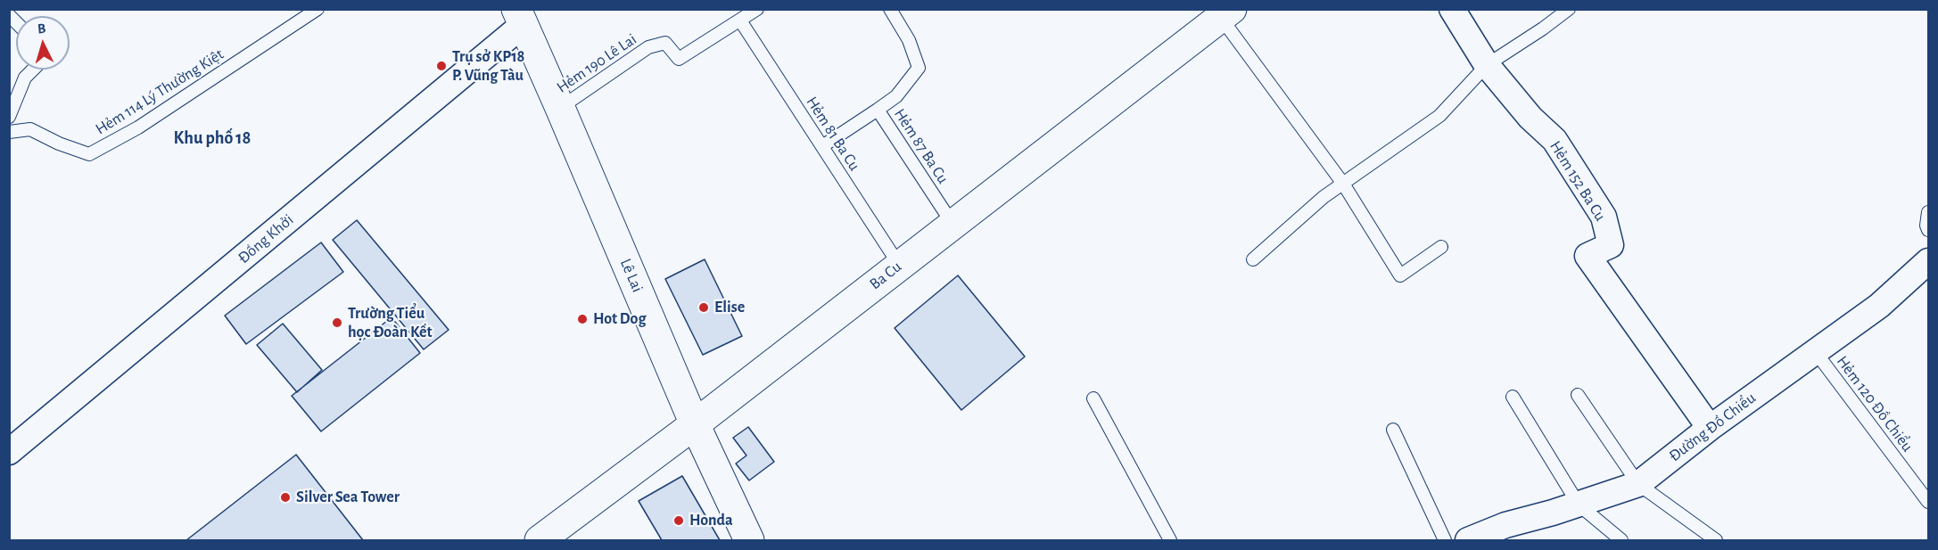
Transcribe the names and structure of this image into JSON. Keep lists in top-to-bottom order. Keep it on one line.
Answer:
{"streets":{"main road":["Lê Lai","Ba Cu"],"street":["Hẻm 152 Ba Cu","Đồng Khởi","Đường Đồ Chiểu"],"lane":["Hẻm 190 Lê Lai","Hẻm 114 Lý Thường Kiệt","Hẻm 81 Ba Cu","Hẻm 87 Ba Cu","Hẻm 120 Đồ Chiểu"]},"crossings":[["Hẻm 190 Lê Lai","Hẻm 81 Ba Cu"],["Hẻm 190 Lê Lai","Lê Lai"],["Hẻm 81 Ba Cu","Ba Cu"],["Hẻm 87 Ba Cu","Ba Cu"],["Hẻm 152 Ba Cu","Đường Đồ Chiểu"],["Đồng Khởi","Lê Lai"],["Lê Lai","Ba Cu"],["Hẻm 120 Đồ Chiểu","Đường Đồ Chiểu"]],"districts":["Khu phố 18"],"places":["Trụ sở KP18 P. Vũng Tàu","Elise","Hot Dog","Trường Tiểu học Đoàn Kết","Silver Sea Tower","Honda"],"north":"top"}
